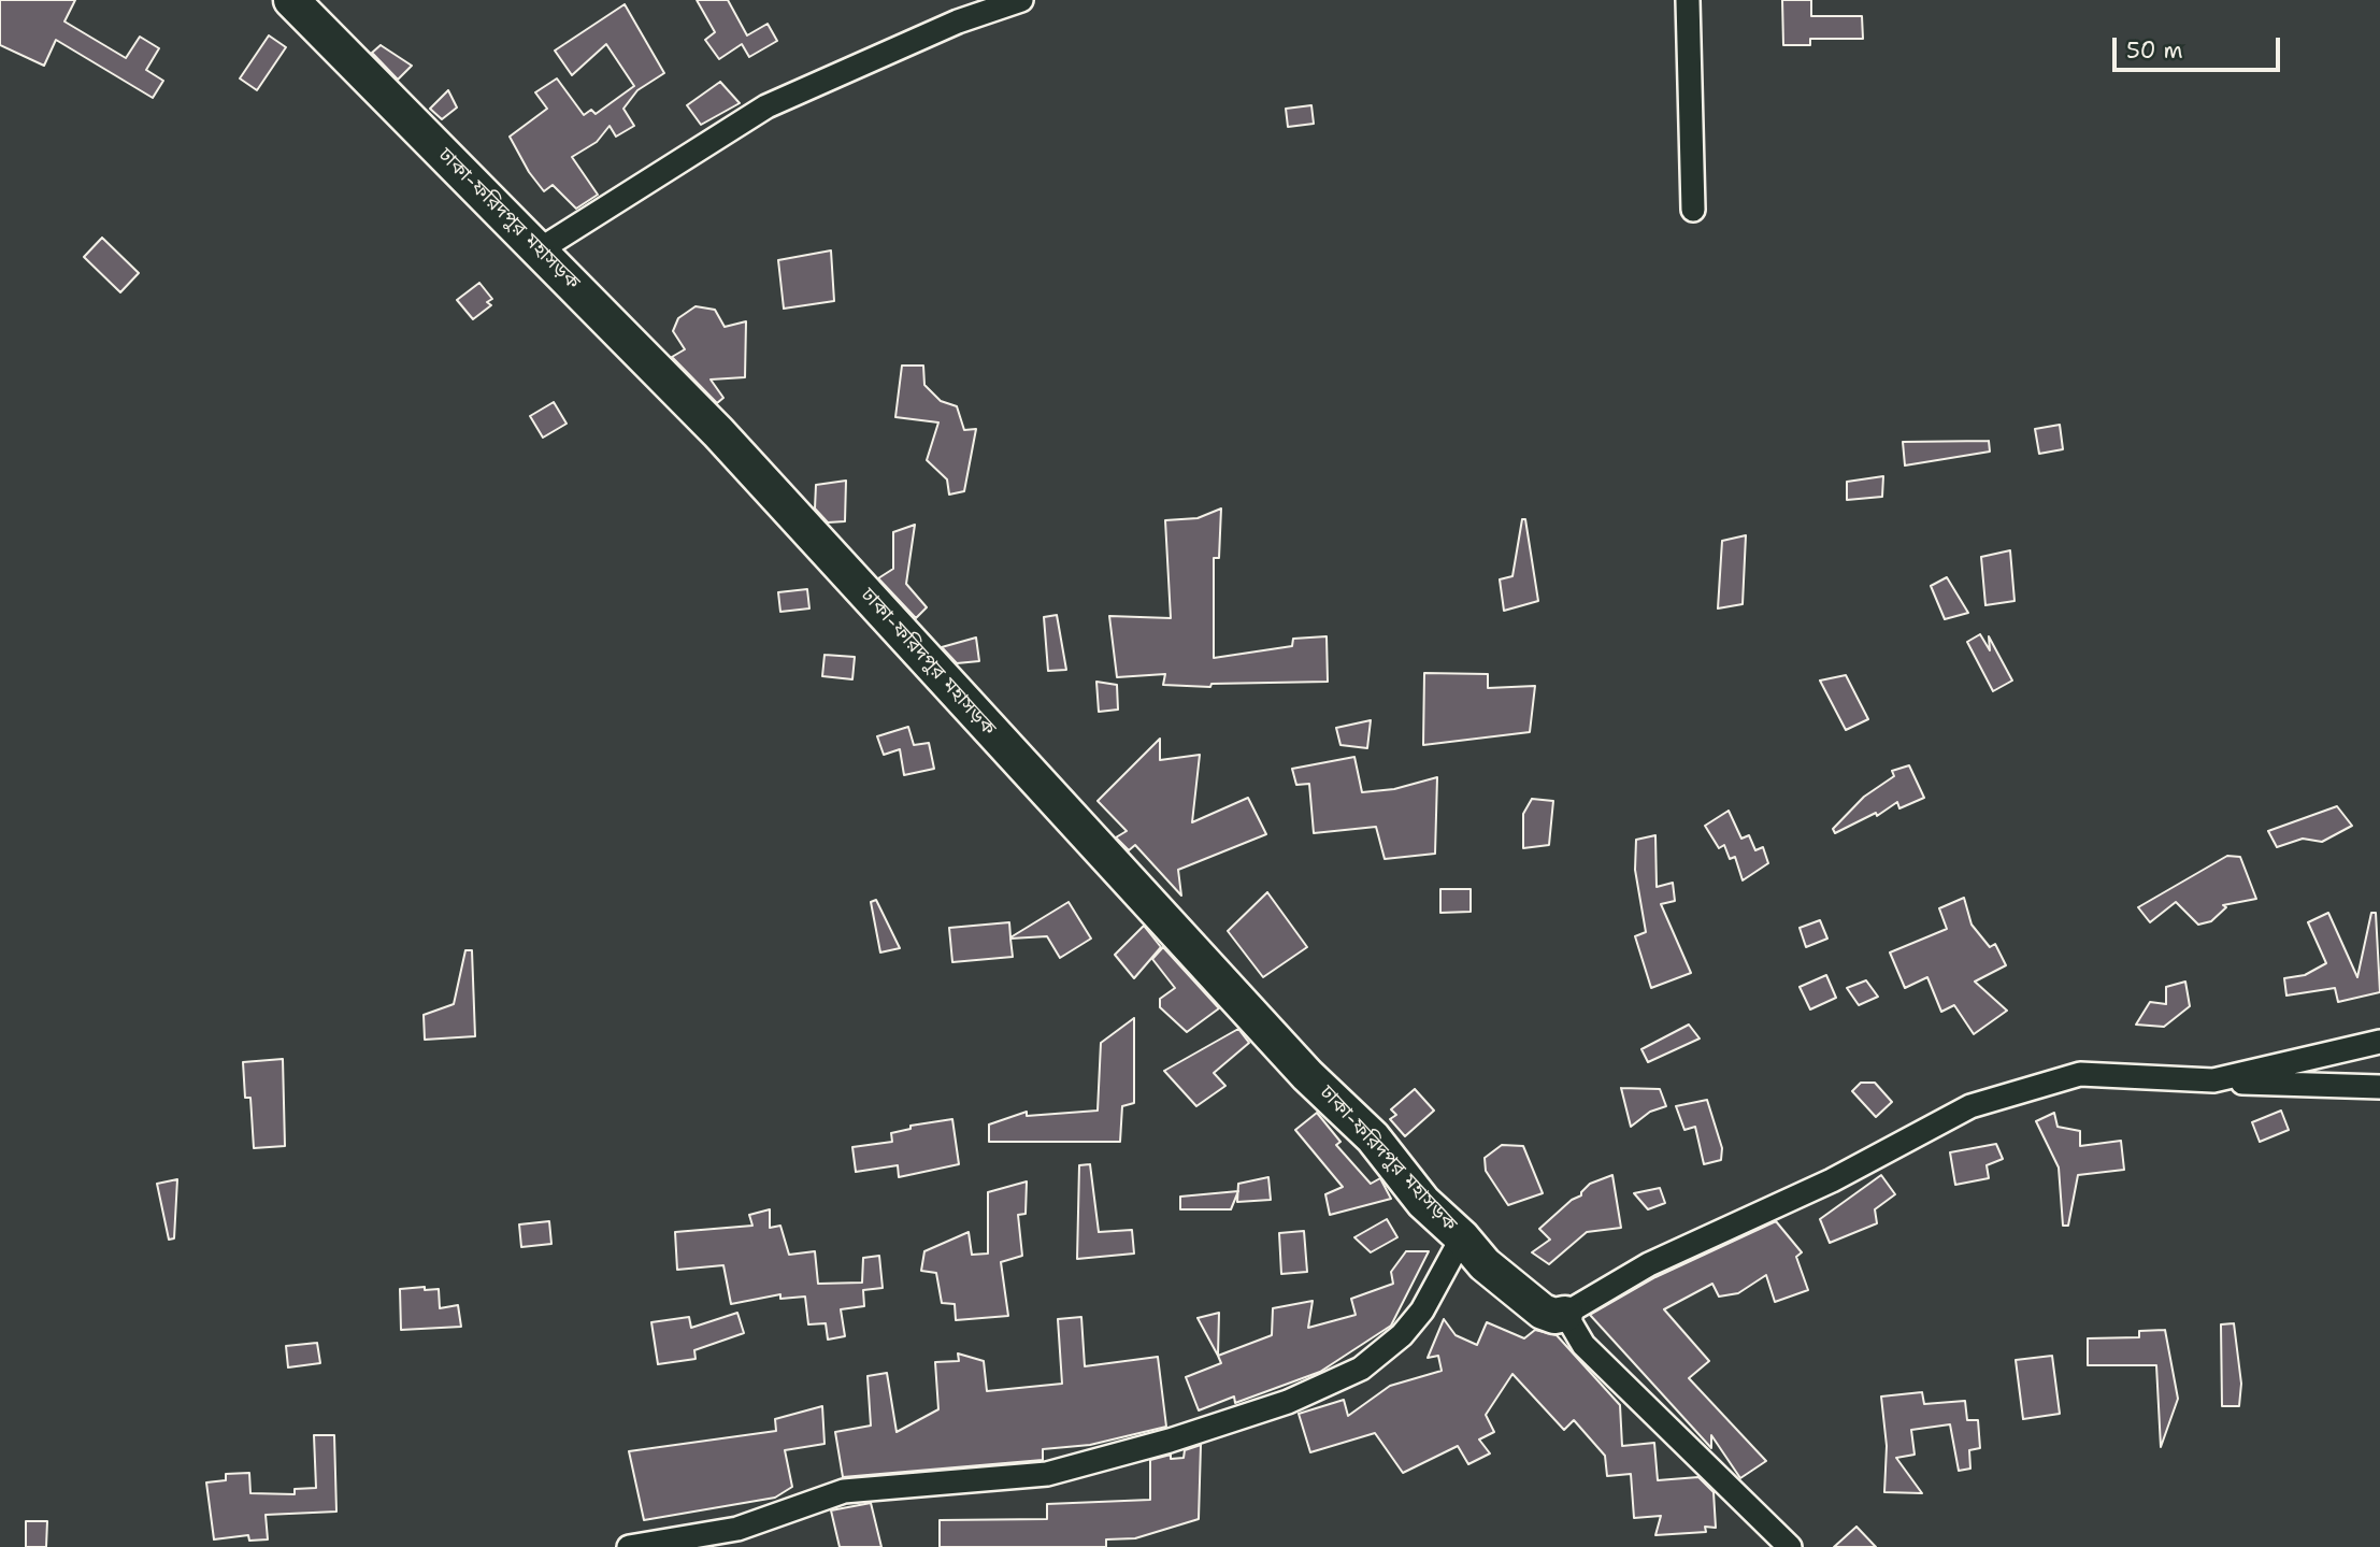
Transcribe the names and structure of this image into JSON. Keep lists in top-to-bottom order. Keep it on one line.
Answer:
{"streets":{"highway":["ঢাকা-ফরিদপুর মহাসড়ক"]},"scale_bar":"50 m"}
